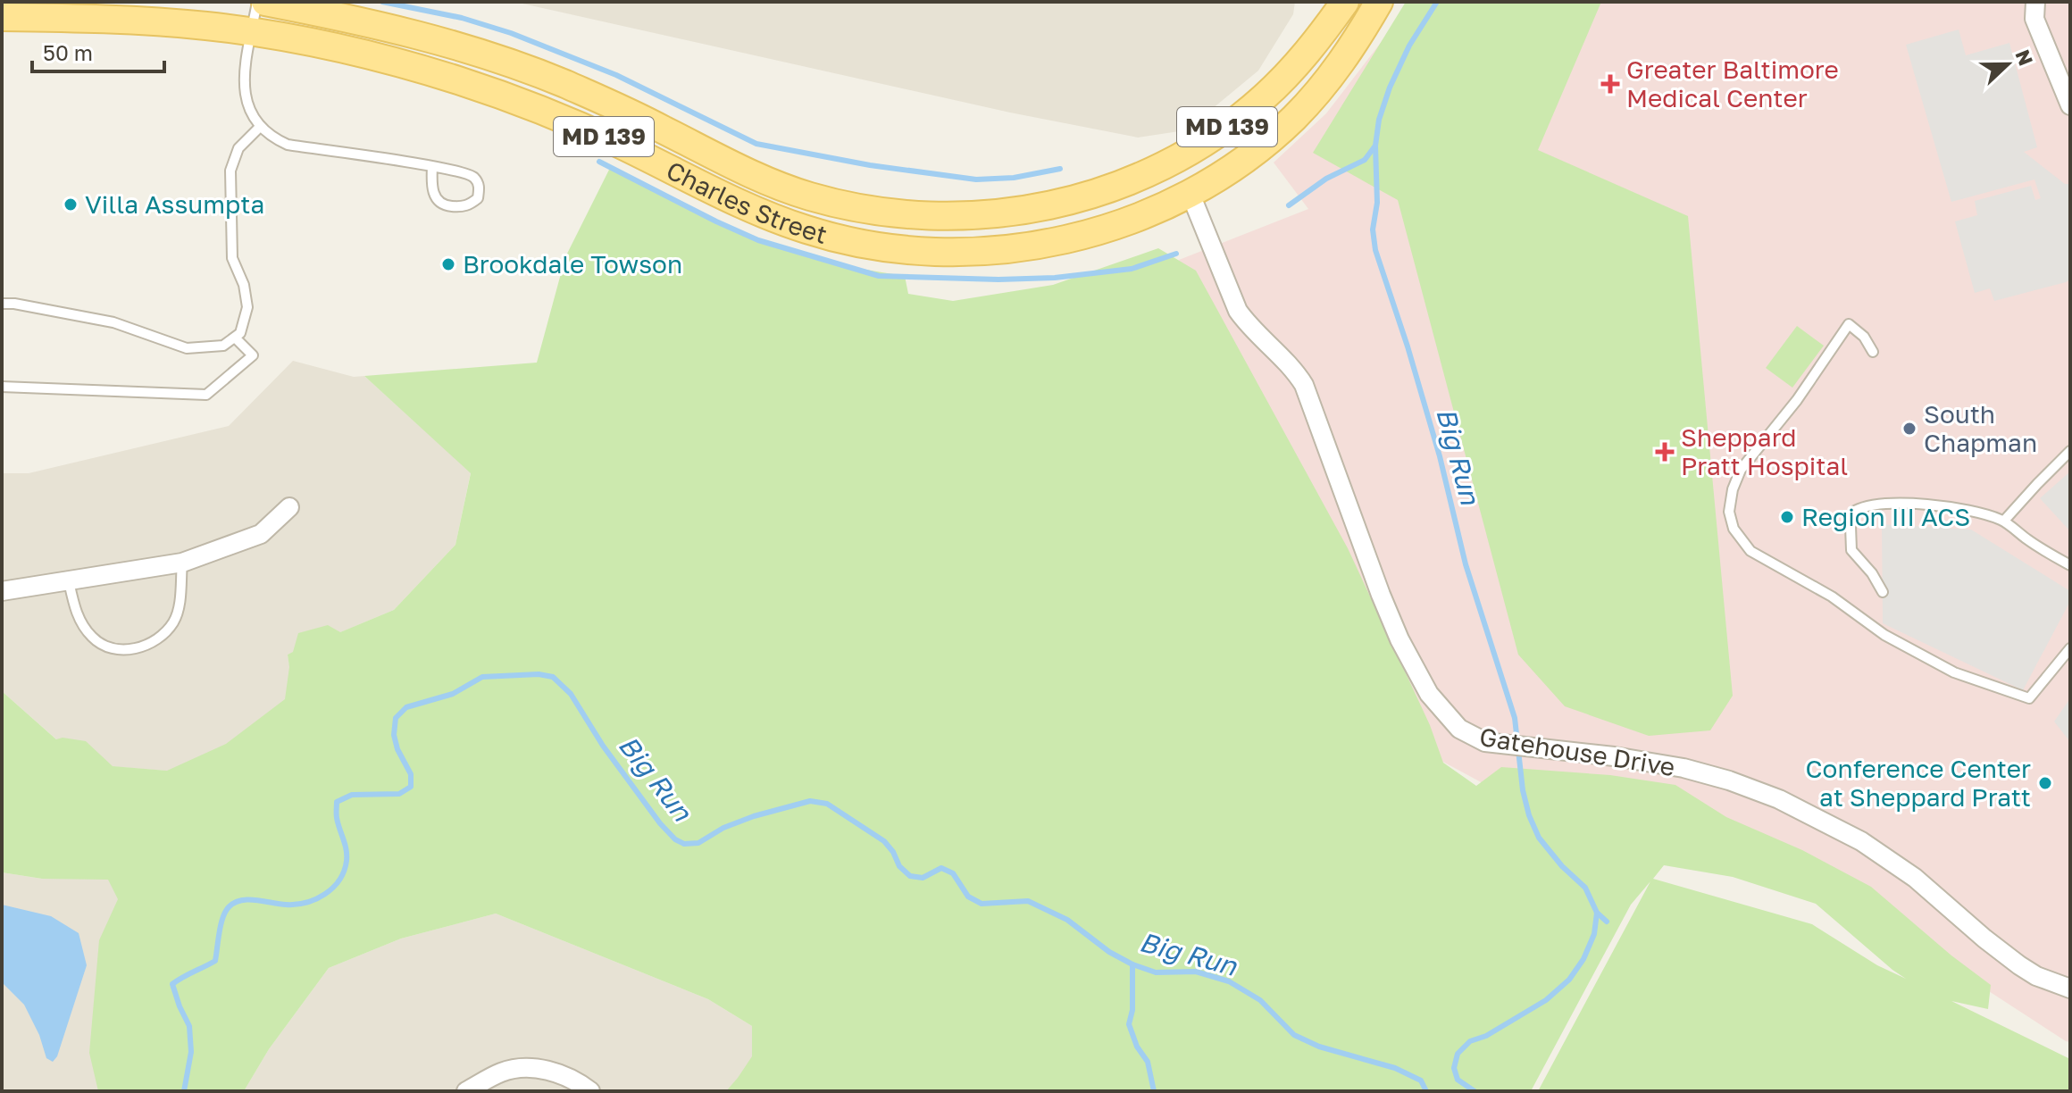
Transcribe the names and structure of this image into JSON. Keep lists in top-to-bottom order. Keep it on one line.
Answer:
{"streets":{"main road":["MD 139","Charles Street"],"street":["Gatehouse Drive"]},"crossings":[["Charles Street","Gatehouse Drive"]],"water":["Big Run"],"places":{"health":["Greater Baltimore Medical Center","Sheppard Pratt Hospital"],"other":["Villa Assumpta","Brookdale Towson","South Chapman","Region III ACS","Conference Center at Sheppard Pratt"]},"scale_bar":"50 m","north":"right"}
